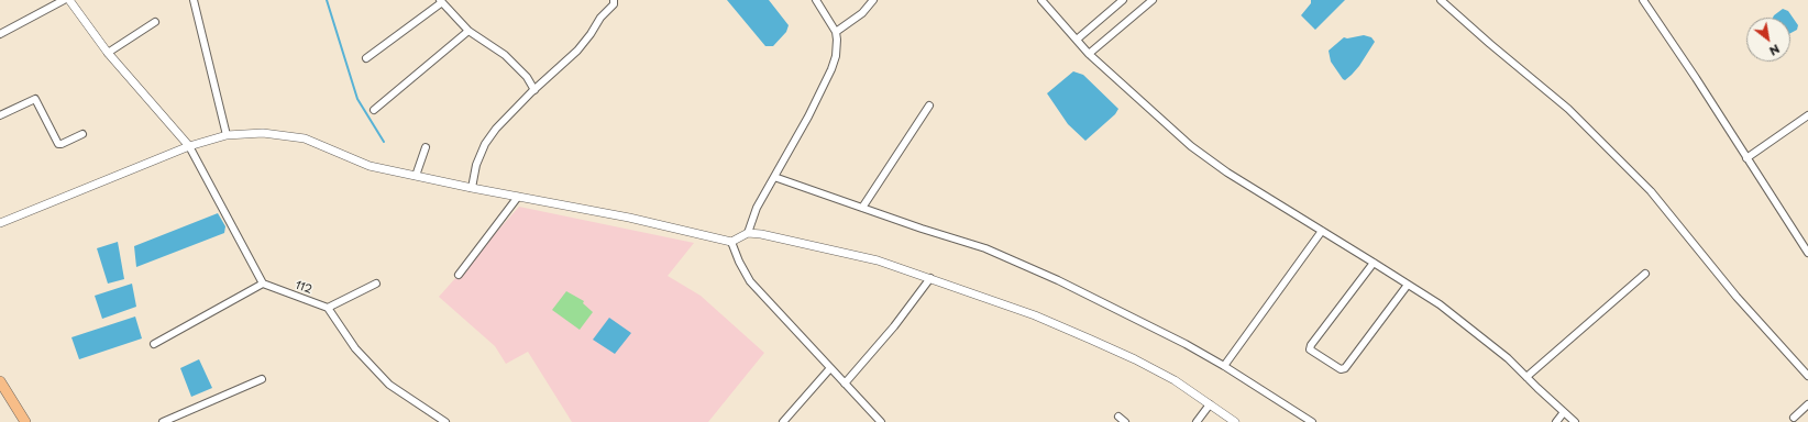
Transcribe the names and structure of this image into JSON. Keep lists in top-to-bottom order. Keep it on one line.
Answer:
{"streets":{"street":["112"]},"north":"bottom right"}
